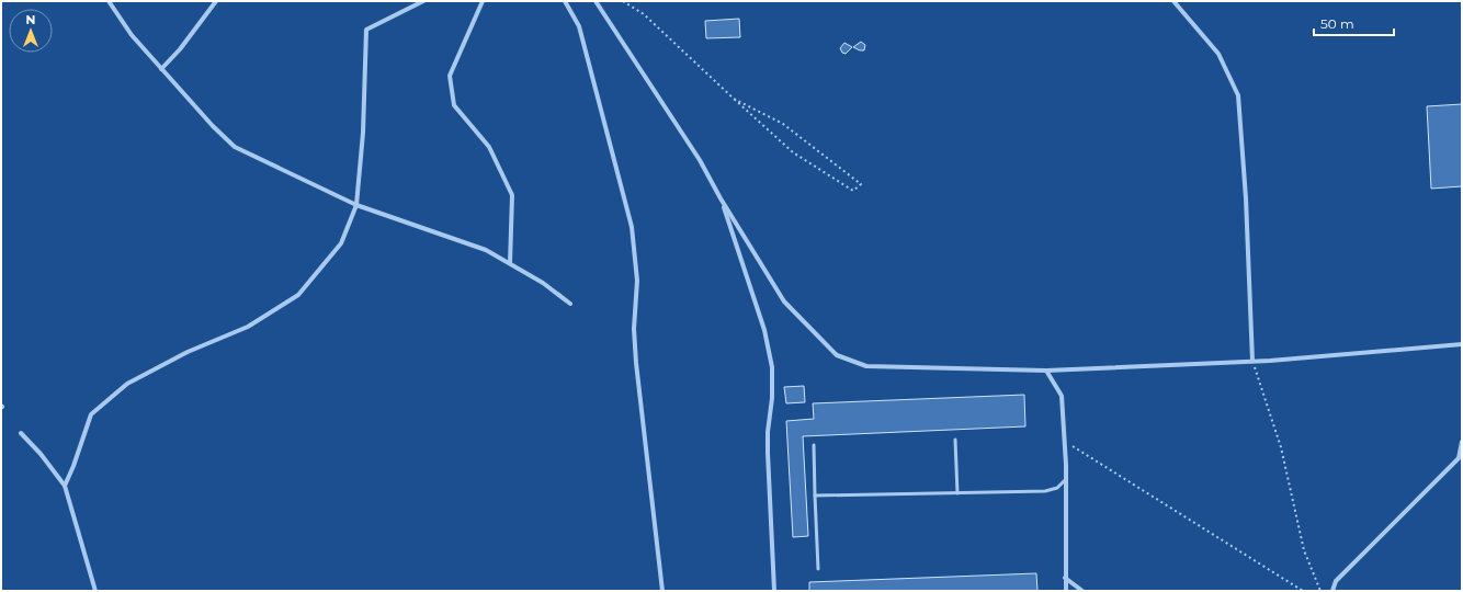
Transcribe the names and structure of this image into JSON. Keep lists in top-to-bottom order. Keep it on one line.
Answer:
{"scale_bar":"50 m","north":"top"}
